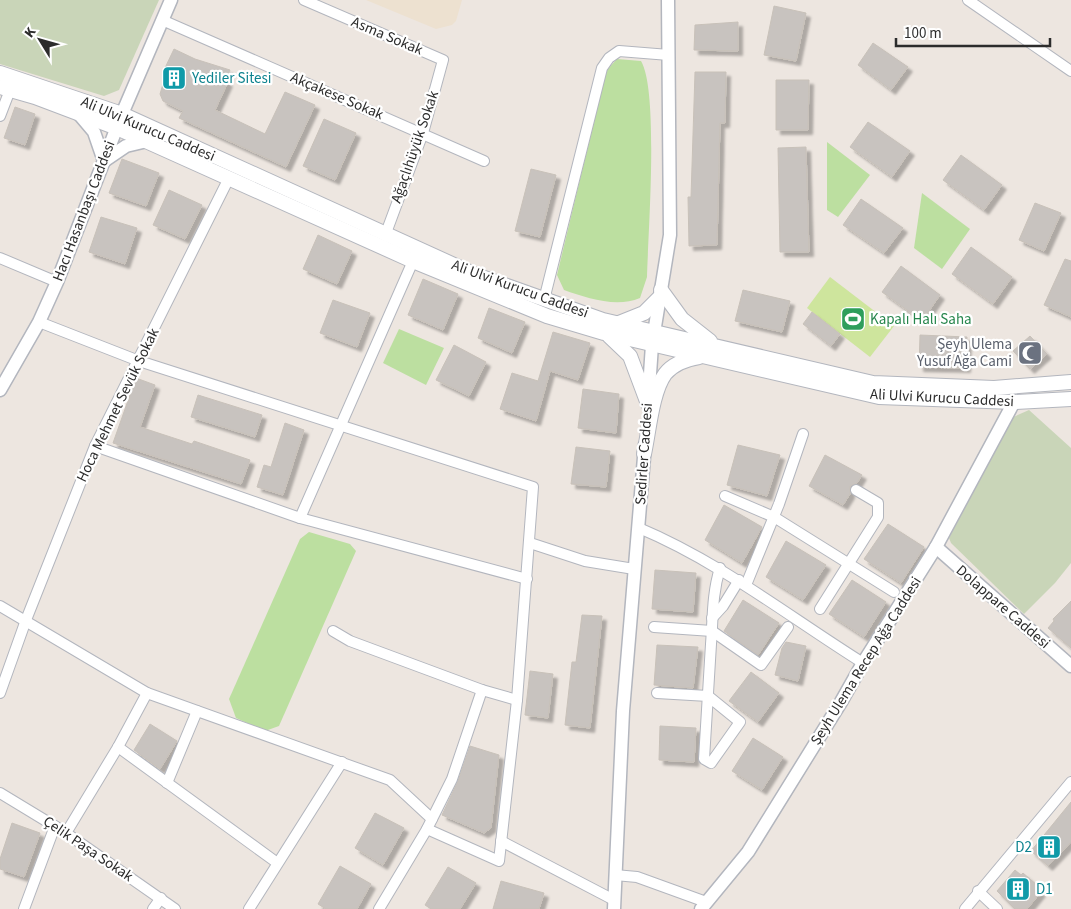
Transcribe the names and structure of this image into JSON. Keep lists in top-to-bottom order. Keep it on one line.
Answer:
{"streets":{"main road":["Ali Ulvi Kurucu Caddesi"],"street":["Asma Sokak","Akçakese Sokak","Ağaçlıhüyük Sokak","Hacı Hasanbaşı Caddesi","Hoca Mehmet Sevük Sokak","Sedirler Caddesi","Dolappare Caddesi","Şeyh Ulema Recep Ağa Caddesi","Çelik Paşa Sokak"]},"crossings":[["Asma Sokak","Ağaçlıhüyük Sokak"],["Akçakese Sokak","Ağaçlıhüyük Sokak"],["Akçakese Sokak","Hacı Hasanbaşı Caddesi"],["Ali Ulvi Kurucu Caddesi","Ağaçlıhüyük Sokak"],["Ali Ulvi Kurucu Caddesi","Hacı Hasanbaşı Caddesi"],["Ali Ulvi Kurucu Caddesi","Hoca Mehmet Sevük Sokak"],["Ali Ulvi Kurucu Caddesi","Sedirler Caddesi"],["Ali Ulvi Kurucu Caddesi","Şeyh Ulema Recep Ağa Caddesi"],["Dolappare Caddesi","Şeyh Ulema Recep Ağa Caddesi"]],"places":{"building":["Yediler Sitesi","D2","D1"],"sports":["Kapalı Halı Saha"],"mosque":["Şeyh Ulema Yusuf Ağa Cami"]},"scale_bar":"100 m","north":"top left"}
